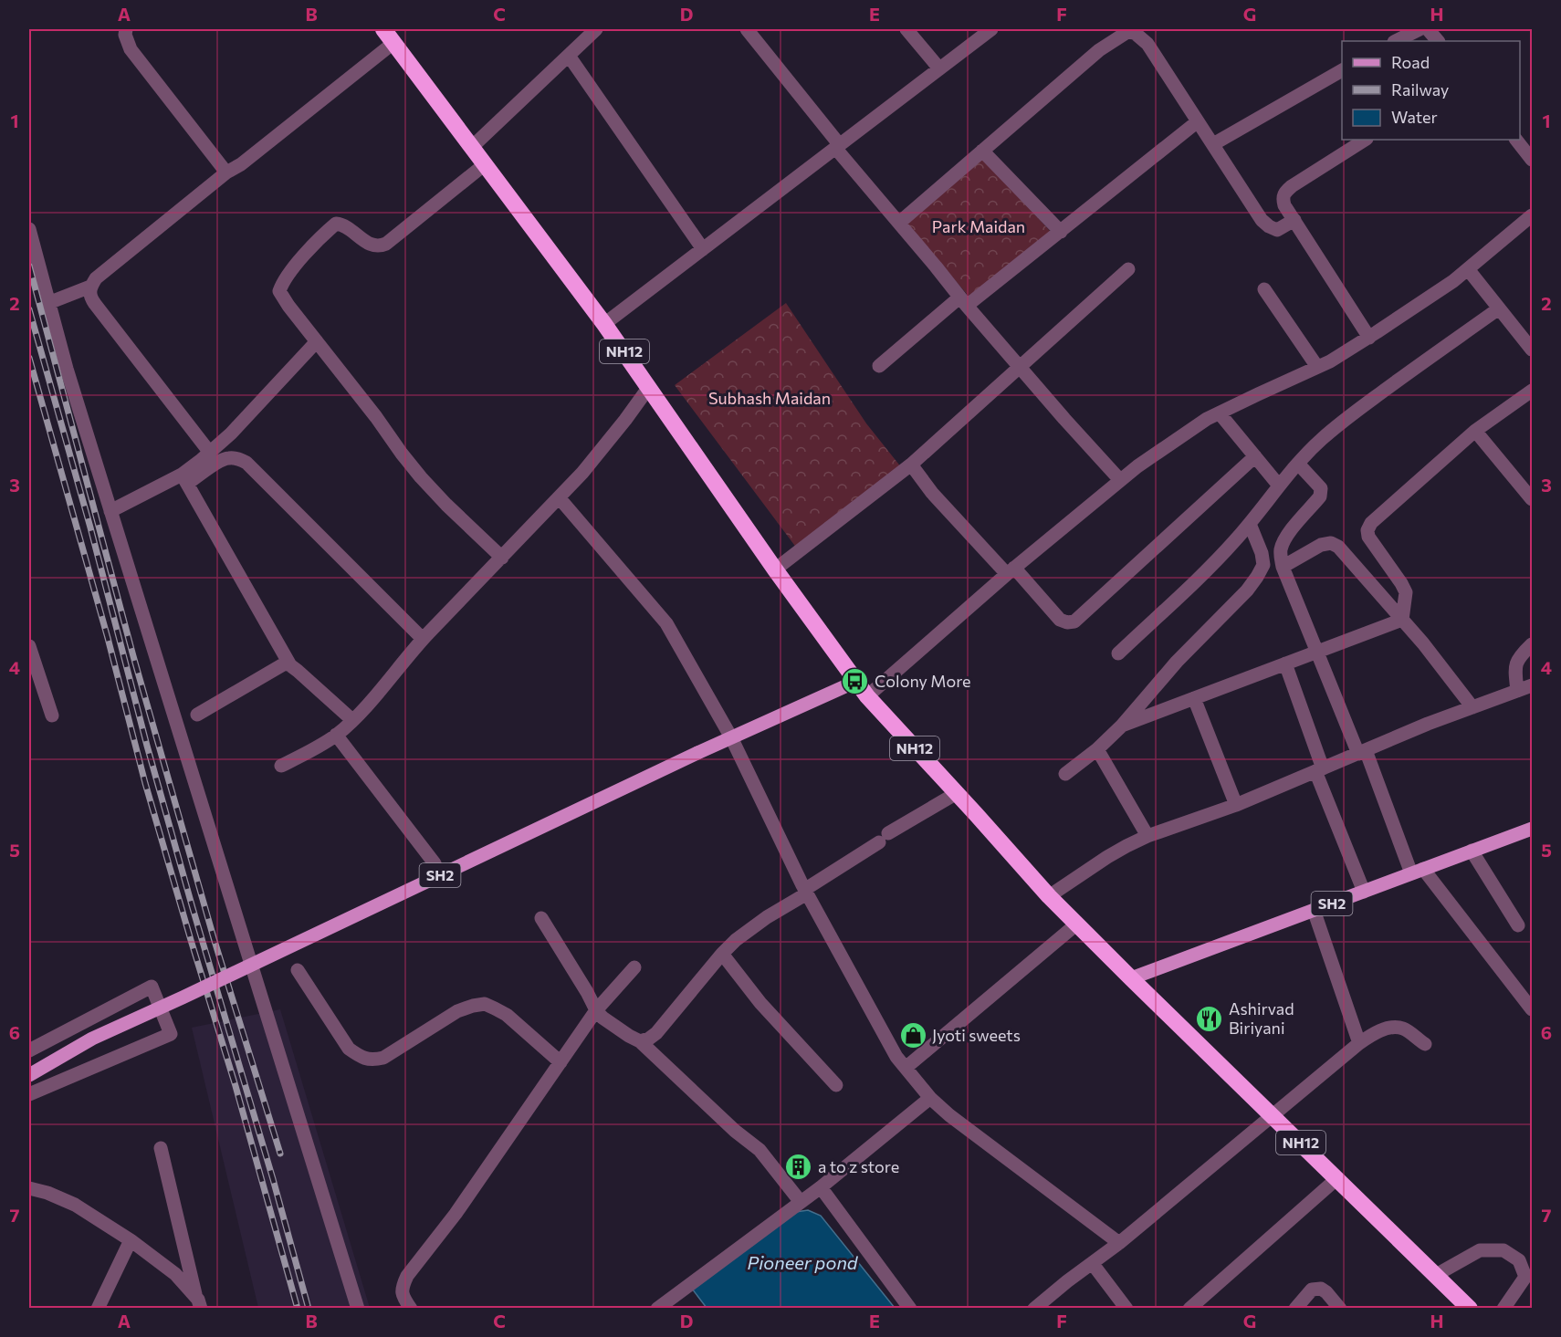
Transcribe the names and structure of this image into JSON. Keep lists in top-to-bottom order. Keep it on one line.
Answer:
{"streets":{"highway":["NH12"],"main road":["SH2"]},"crossings":[["NH12","SH2"]],"water":["Pioneer pond"],"parks":["Park Maidan","Subhash Maidan"],"places":{"bus stop":["Colony More"],"restaurant":["Ashirvad Biriyani"],"shop":["Jyoti sweets"],"building":["a to z store"]},"legend":["Road","Railway","Water"],"grid":{"columns":["A","B","C","D","E","F","G","H"],"rows":["1","2","3","4","5","6","7"]}}
